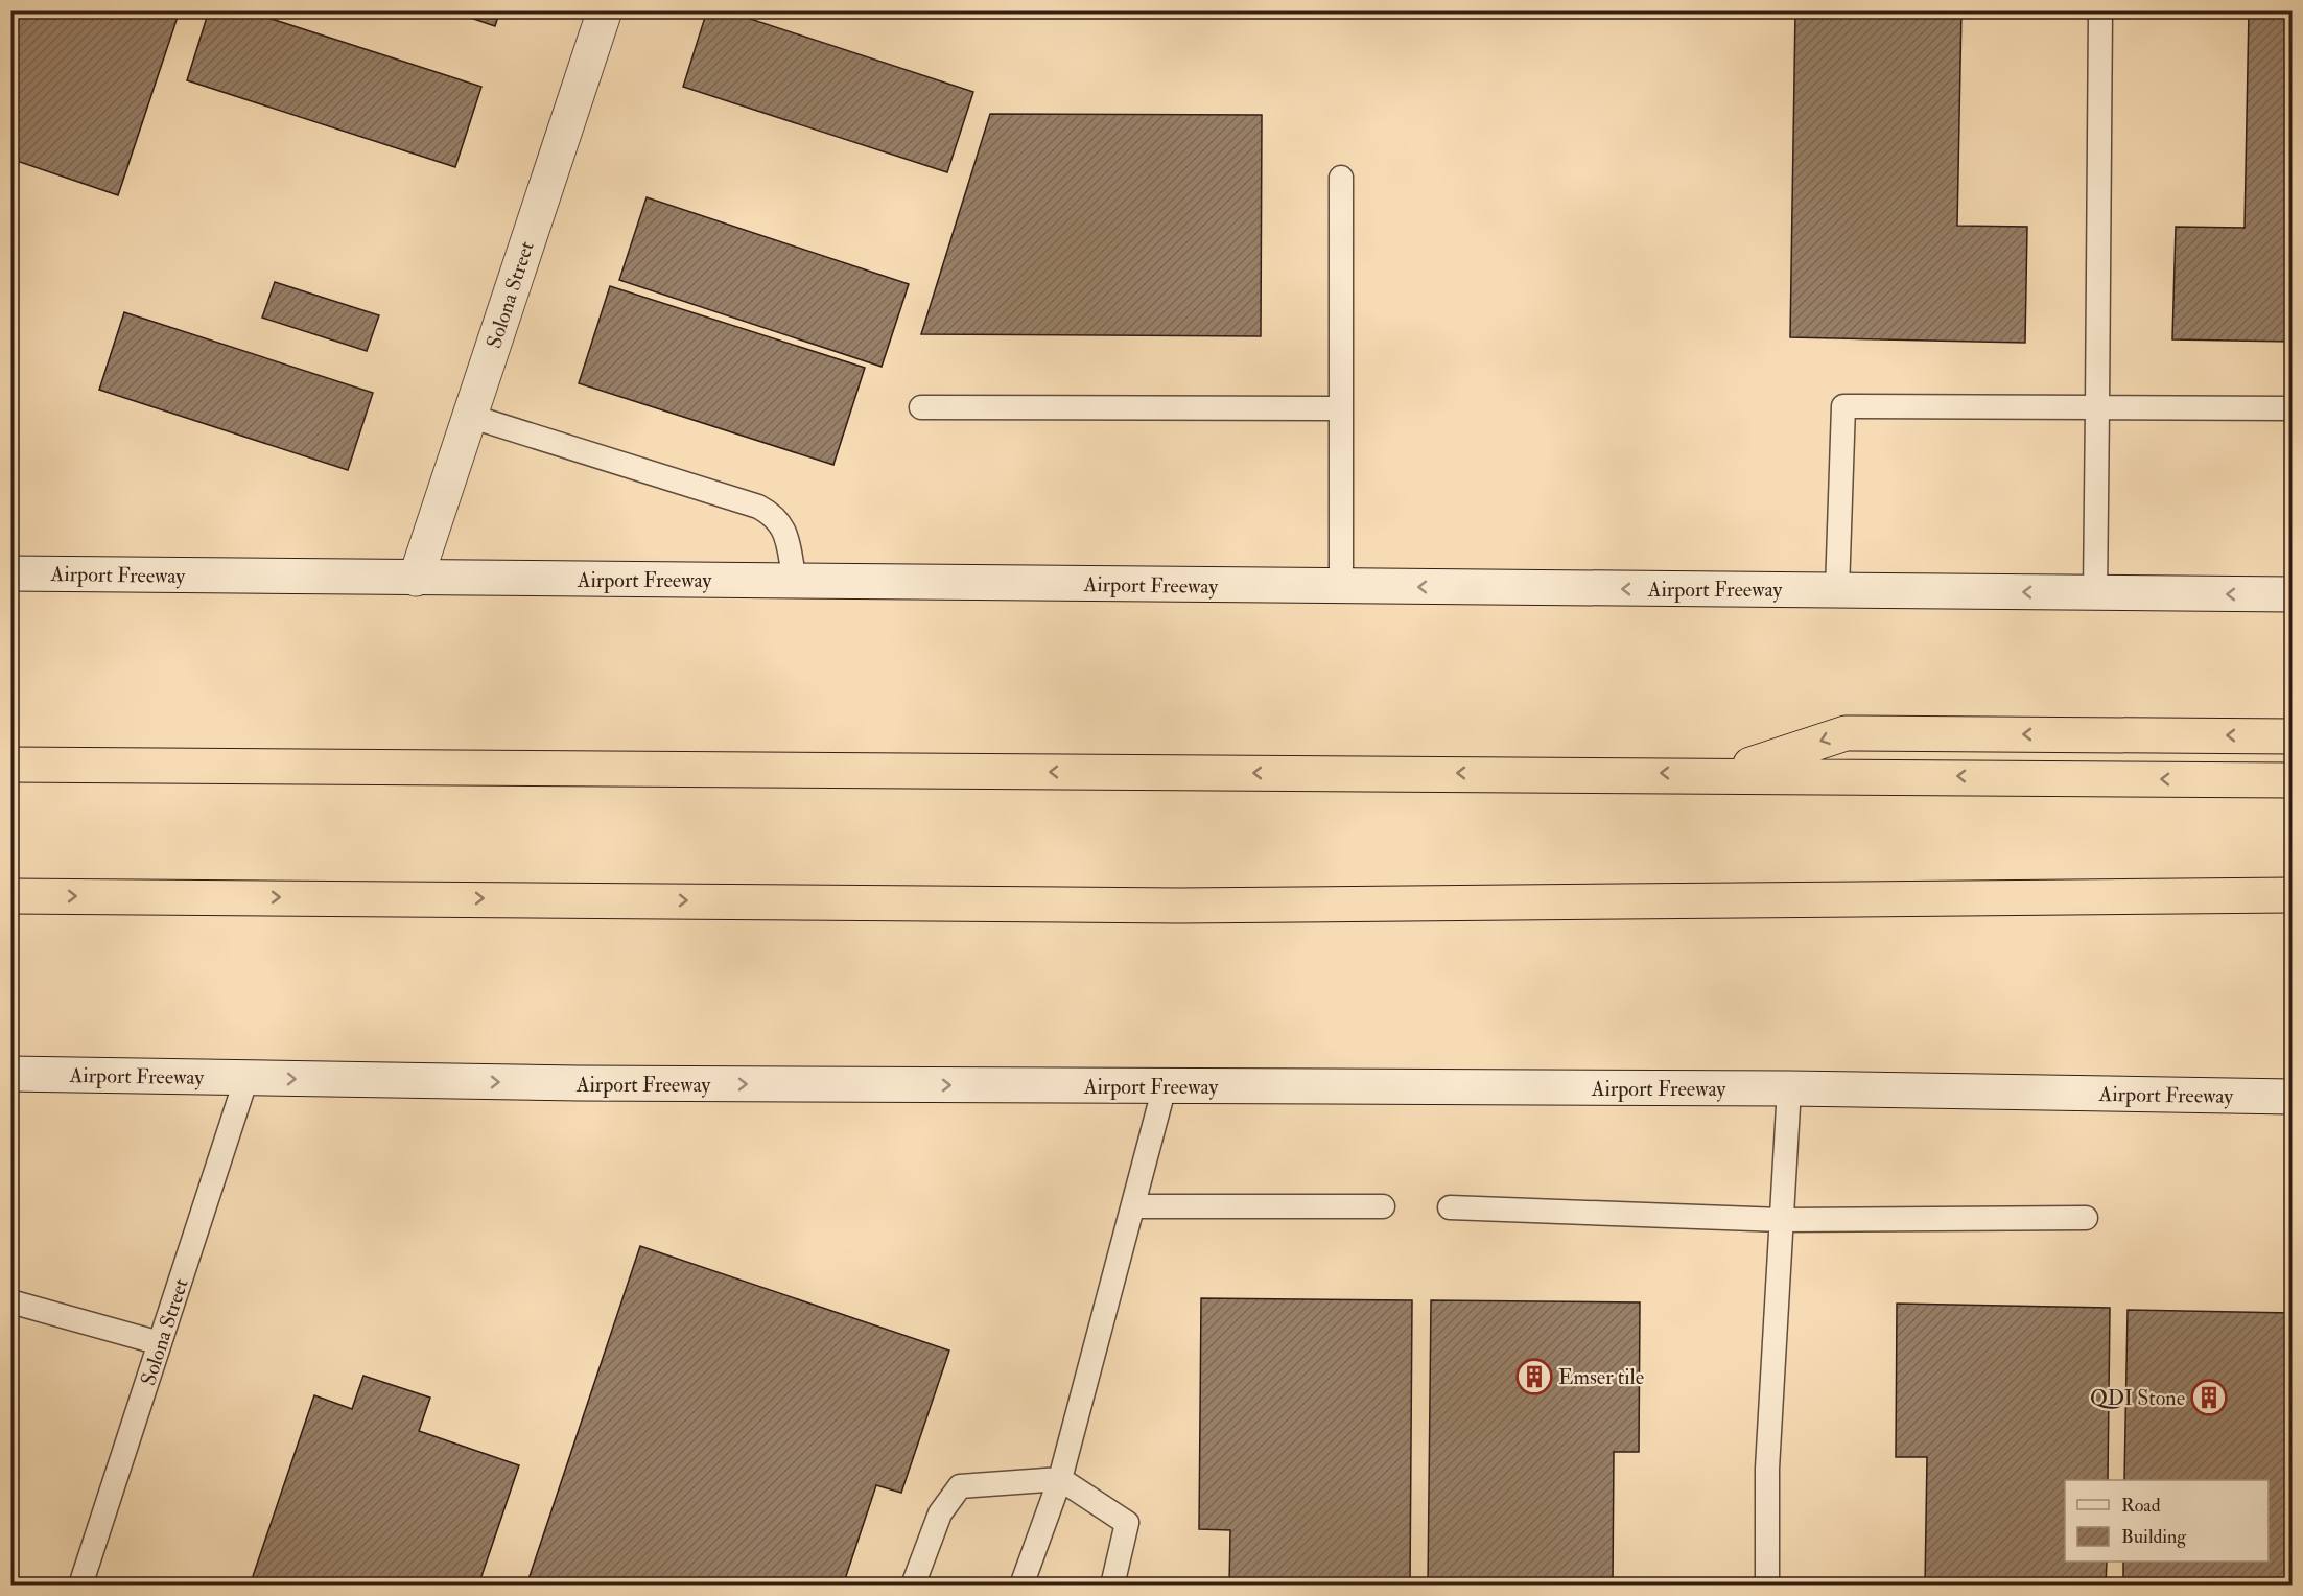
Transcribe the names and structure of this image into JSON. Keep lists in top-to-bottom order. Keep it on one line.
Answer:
{"streets":{"main road":["Solona Street","Airport Freeway"]},"crossings":[["Solona Street","Airport Freeway"]],"places":{"building":["Emser tile","QDI Stone"]},"legend":["Road","Building"]}
